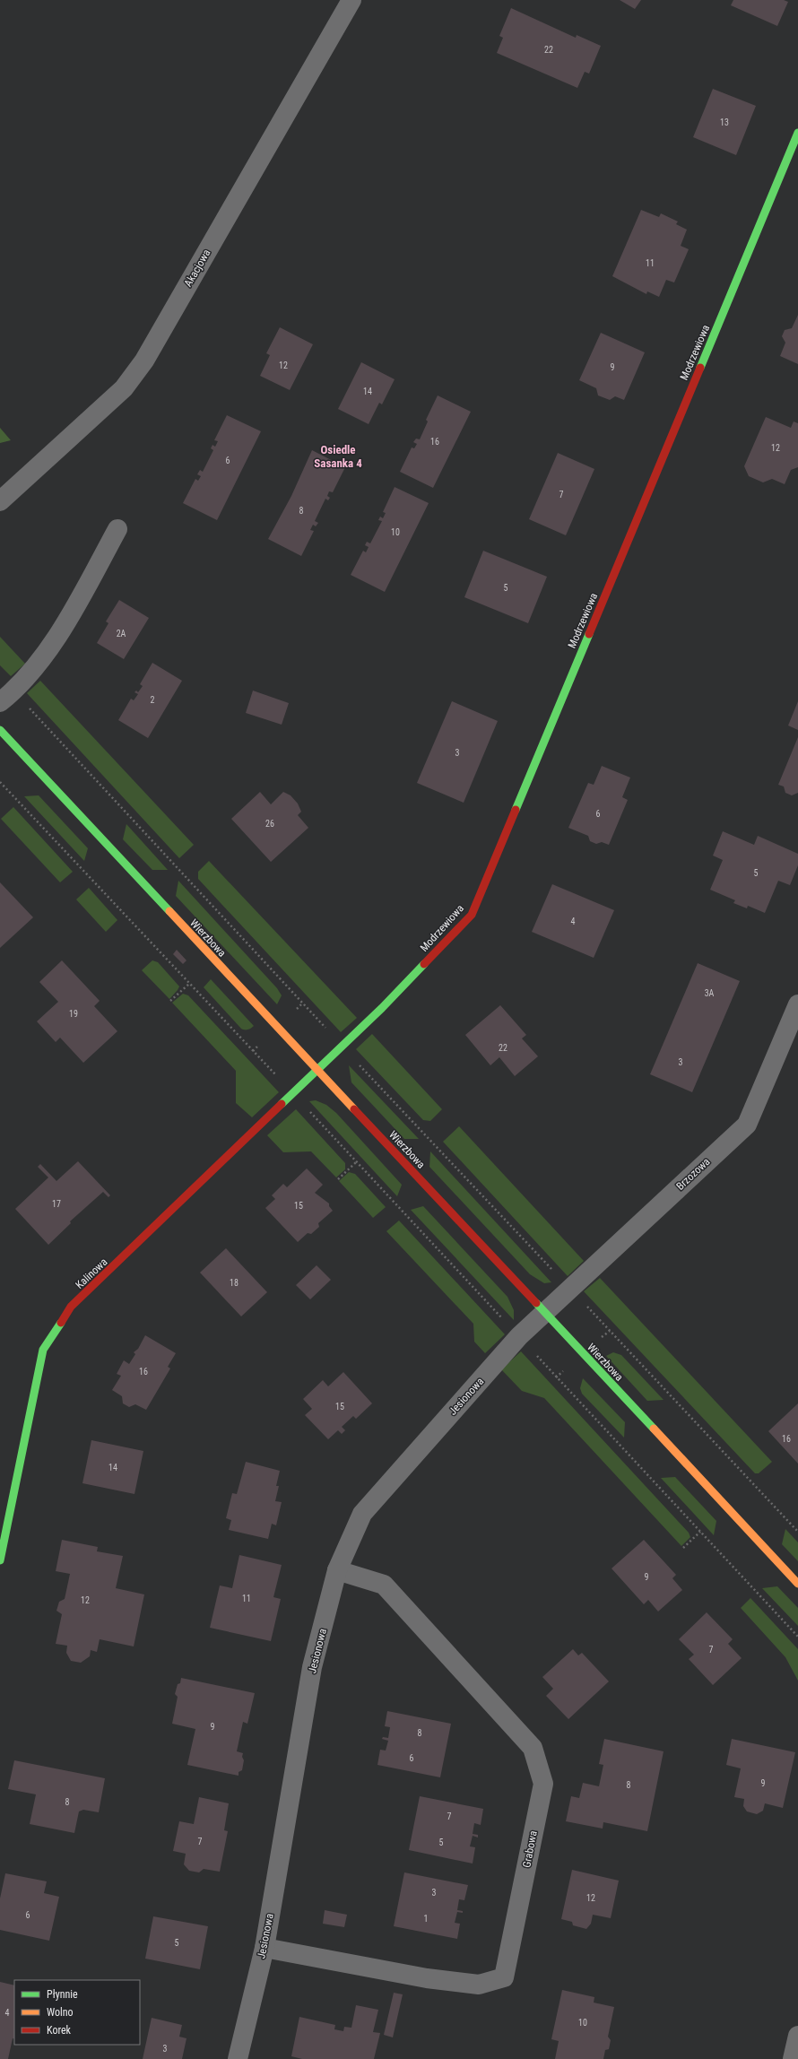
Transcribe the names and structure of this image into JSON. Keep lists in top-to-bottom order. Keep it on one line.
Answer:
{"streets":{"street":["Akacjowa","Modrzewiowa","Wierzbowa","Brzozowa","Kalinowa","Jesionowa","Grabowa"]},"crossings":[["Modrzewiowa","Wierzbowa"],["Modrzewiowa","Kalinowa"],["Wierzbowa","Brzozowa"],["Wierzbowa","Kalinowa"],["Wierzbowa","Jesionowa"],["Brzozowa","Jesionowa"],["Jesionowa","Grabowa"]],"districts":["Osiedle Sasanka 4"],"house_numbers":["22","13","11","12","9","14","16","12","6","7","8","10","5","2A","2","3","6","26","5","4","3A","19","22","3","17","15","18","16","15","16","14","9","11","12","7","9","8","6","9","8","8","7","7","5","3","12","6","1","5","4","10","3"],"legend":["Płynnie","Wolno","Korek"]}
